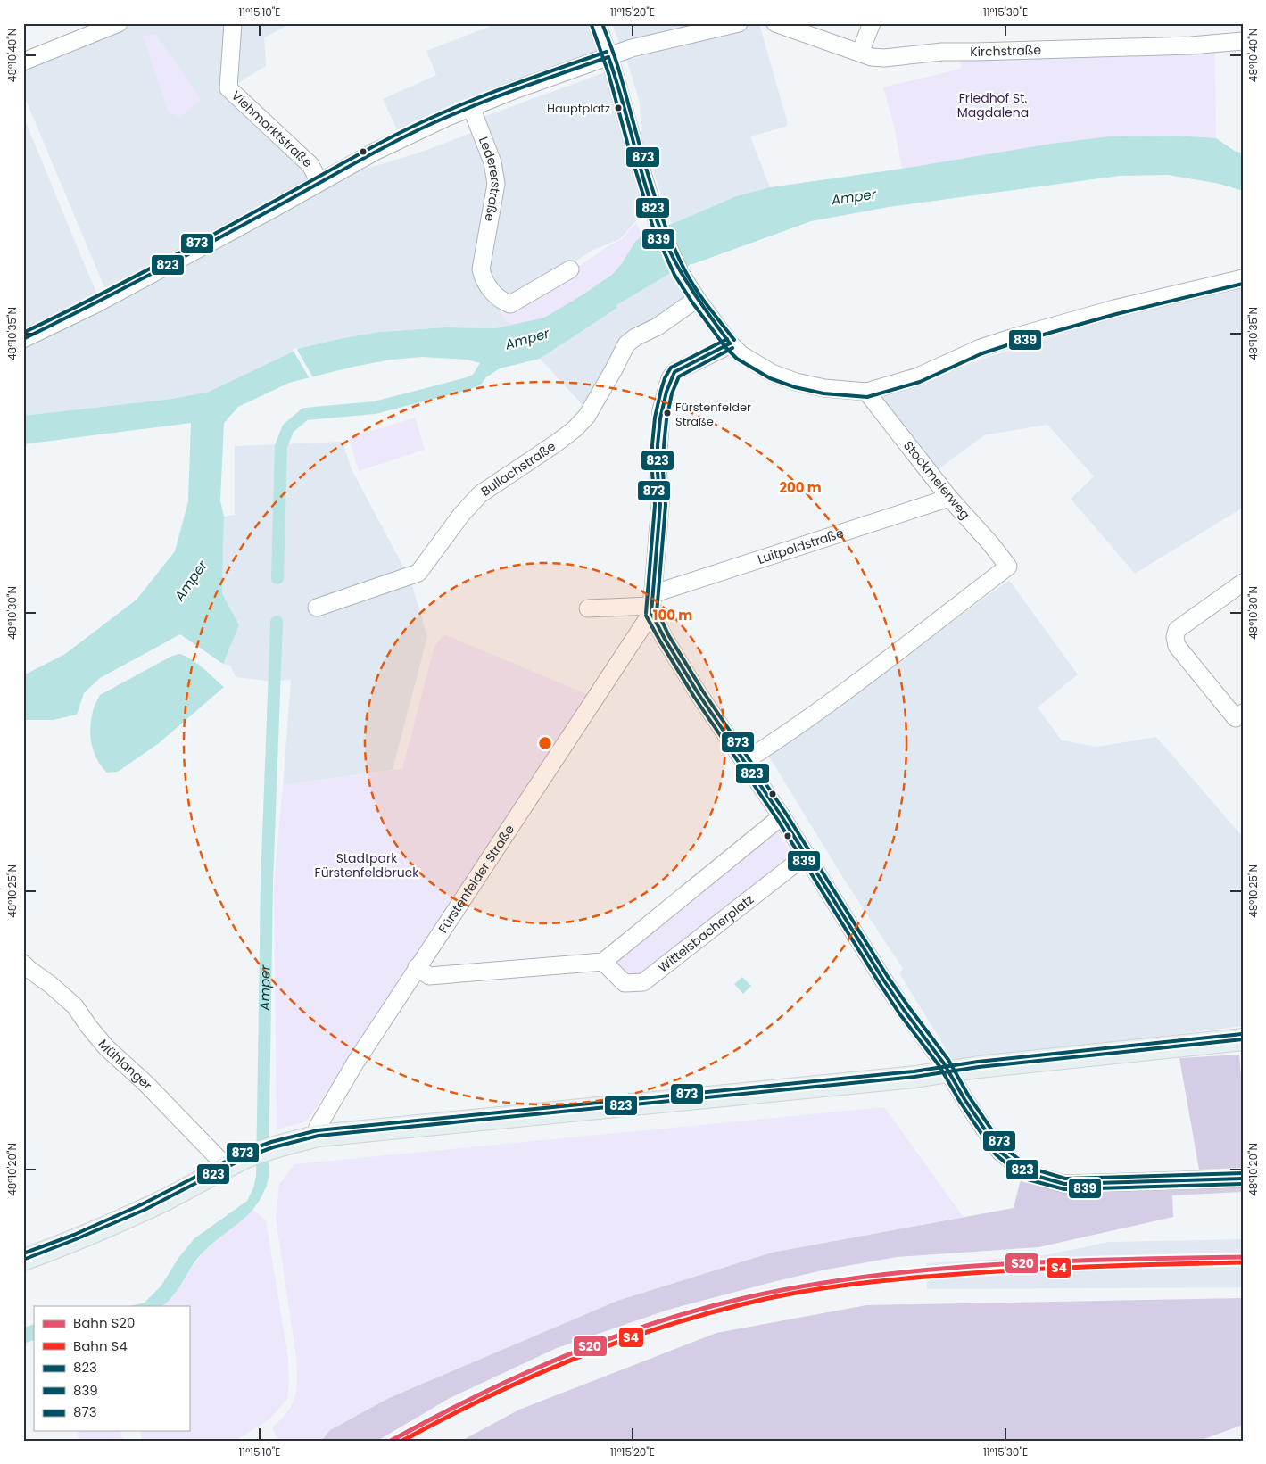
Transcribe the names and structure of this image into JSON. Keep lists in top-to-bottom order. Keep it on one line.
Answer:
{"streets":{"street":["Kirchstraße","Viehmarktstraße","Ledererstraße","Bullachstraße","Stockmeierweg","Luitpoldstraße","Fürstenfelder Straße","Wittelsbacherplatz","Mühlanger"]},"crossings":[["Stockmeierweg","Luitpoldstraße"],["Luitpoldstraße","Fürstenfelder Straße"]],"water":["Amper"],"parks":["Friedhof St. Magdalena","Stadtpark Fürstenfeldbruck"],"places":["Hauptplatz","Fürstenfelder Straße"],"lines":["transit line 873","transit line 839","transit line 823","rail line S20","rail line S4"],"legend":["Bahn S20","Bahn S4","823","839","873"],"coordinates":["11°15'10\"E","11°15'20\"E","11°15'30\"E","48°10'40\"N","48°10'35\"N","48°10'30\"N","48°10'25\"N","48°10'20\"N"],"rings":["200 m","100 m"]}
